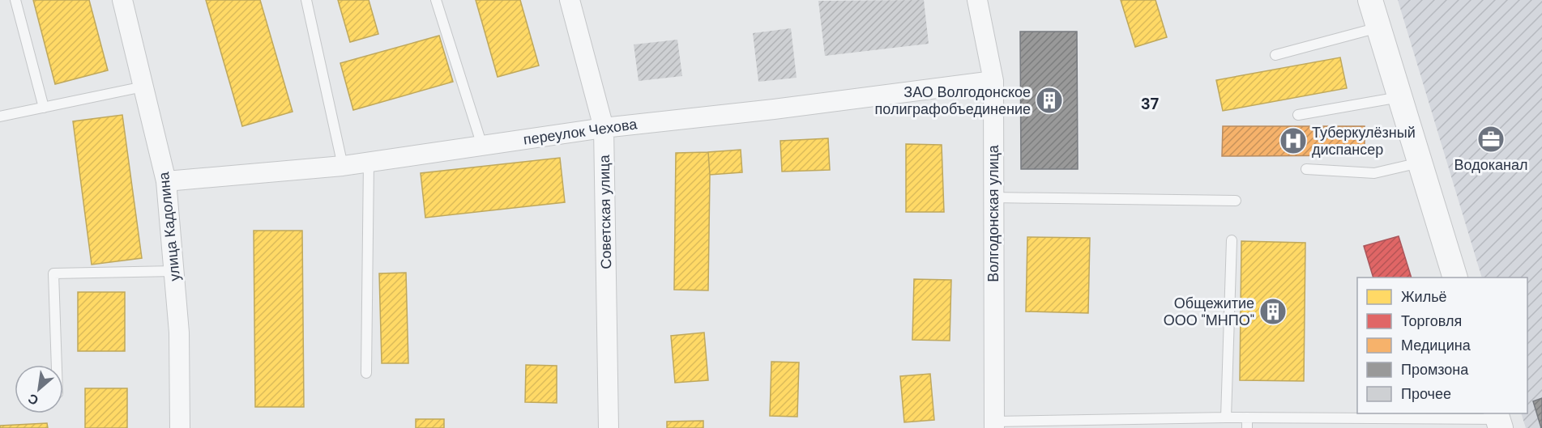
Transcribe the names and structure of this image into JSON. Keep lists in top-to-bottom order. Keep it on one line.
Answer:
{"streets":{"street":["переулок Чехова","Советская улица","Волгодонская улица","улица Кадолина"]},"crossings":[["переулок Чехова","Советская улица"],["переулок Чехова","Волгодонская улица"],["переулок Чехова","улица Кадолина"]],"districts":["37"],"places":{"building":["ЗАО Волгодонское полиграфобъединение","Общежитие ООО \"МНПО\""],"office":["Водоканал"],"hospital":["Туберкулёзный диспансер"]},"legend":["Жильё","Торговля","Медицина","Промзона","Прочее"],"north":"bottom left"}
